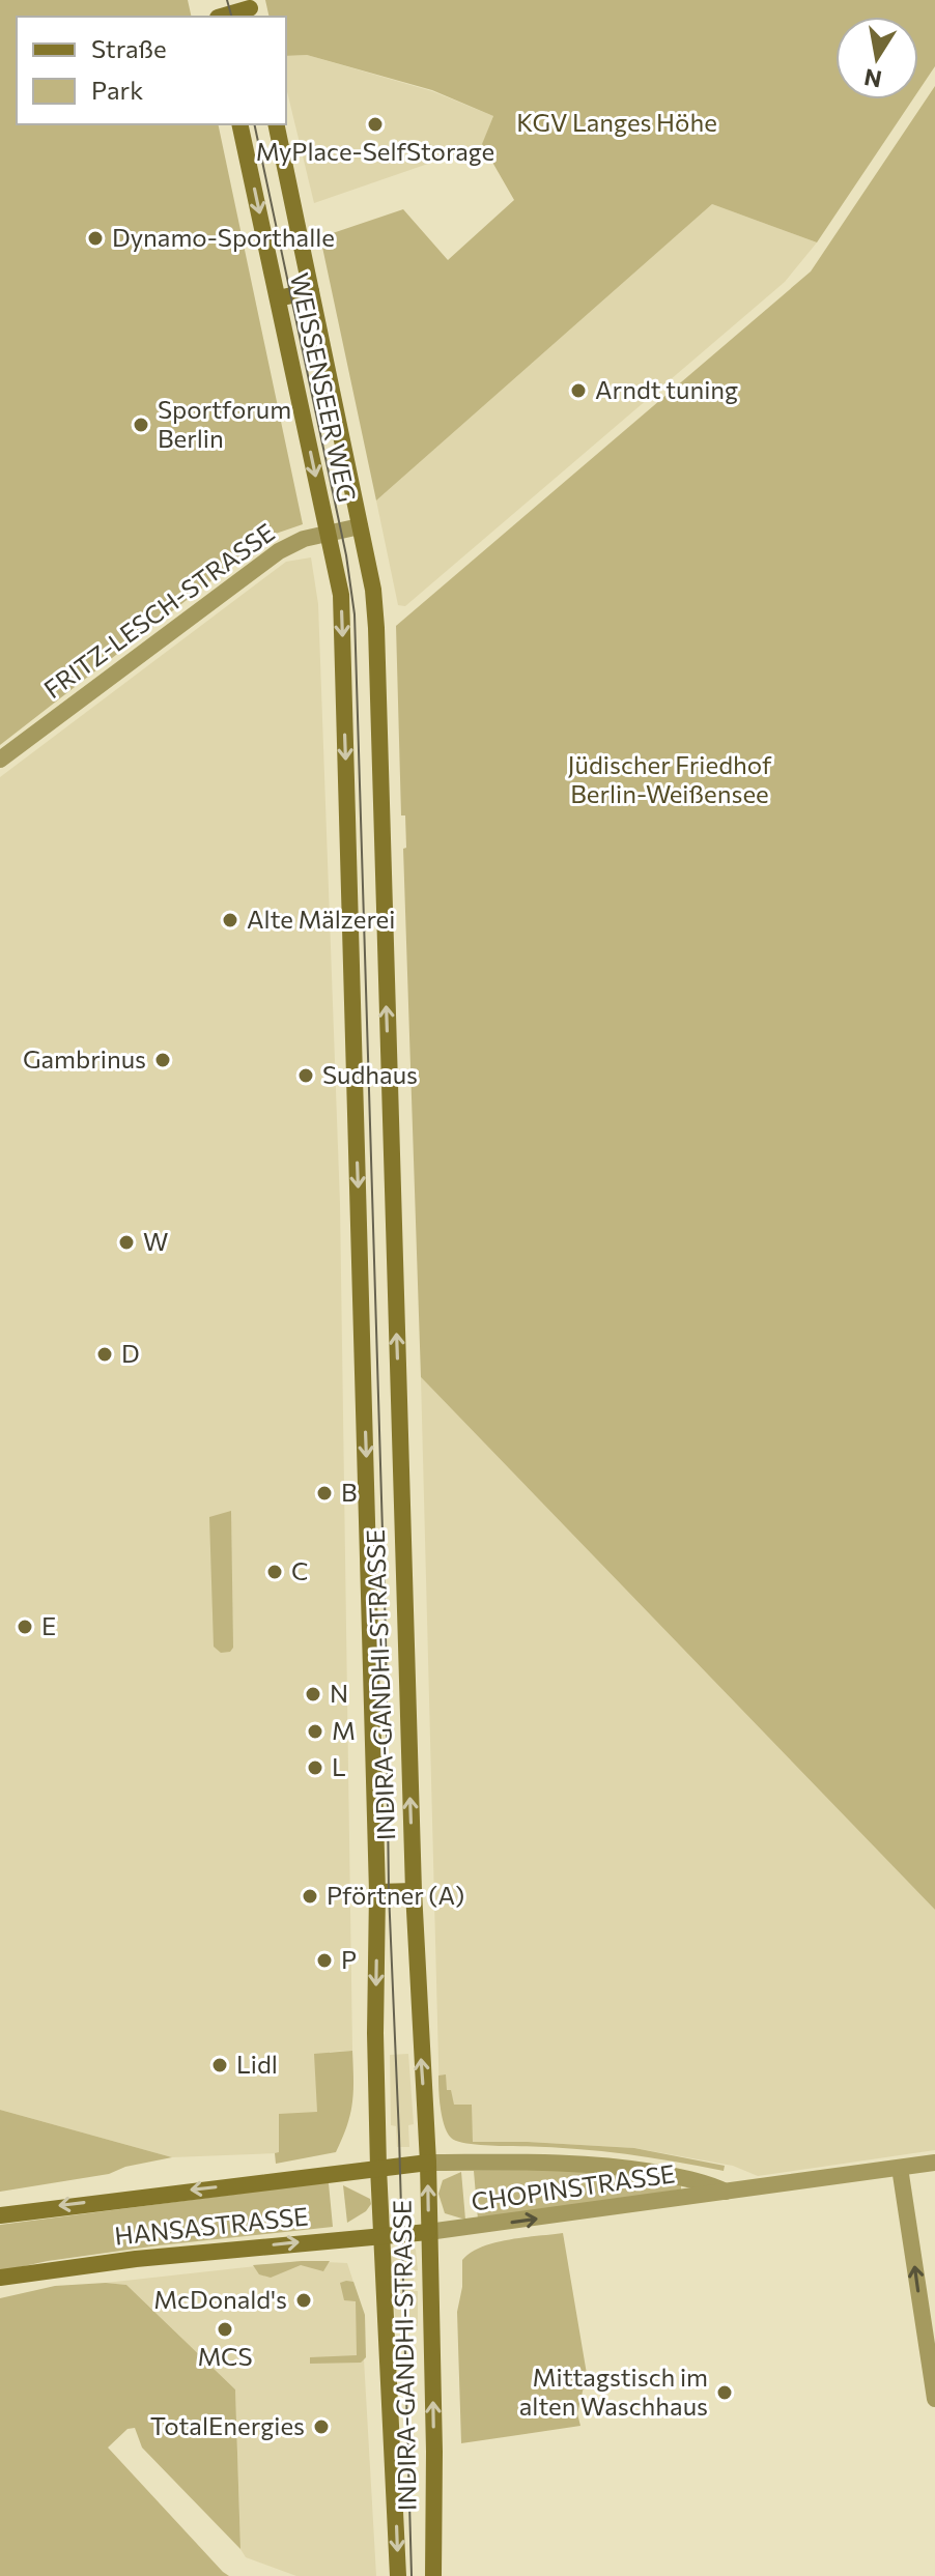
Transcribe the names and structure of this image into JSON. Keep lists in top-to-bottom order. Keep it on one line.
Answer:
{"streets":{"main road":["WEISSENSEER WEG","INDIRA-GANDHI-STRASSE","HANSASTRASSE"],"street":["FRITZ-LESCH-STRASSE","CHOPINSTRASSE"]},"crossings":[["WEISSENSEER WEG","FRITZ-LESCH-STRASSE"],["WEISSENSEER WEG","INDIRA-GANDHI-STRASSE"],["INDIRA-GANDHI-STRASSE","CHOPINSTRASSE"],["INDIRA-GANDHI-STRASSE","HANSASTRASSE"],["CHOPINSTRASSE","HANSASTRASSE"]],"parks":["KGV Langes Höhe","Jüdischer Friedhof Berlin-Weißensee"],"places":["MyPlace-SelfStorage","Dynamo-Sporthalle","Arndt tuning","Sportforum Berlin","Alte Mälzerei","Gambrinus","Sudhaus","W","D","B","C","E","N","M","L","Pförtner (A)","P","Lidl","McDonald's","MCS","Mittagstisch im alten Waschhaus","TotalEnergies"],"legend":["Straße","Park"],"north":"bottom"}
